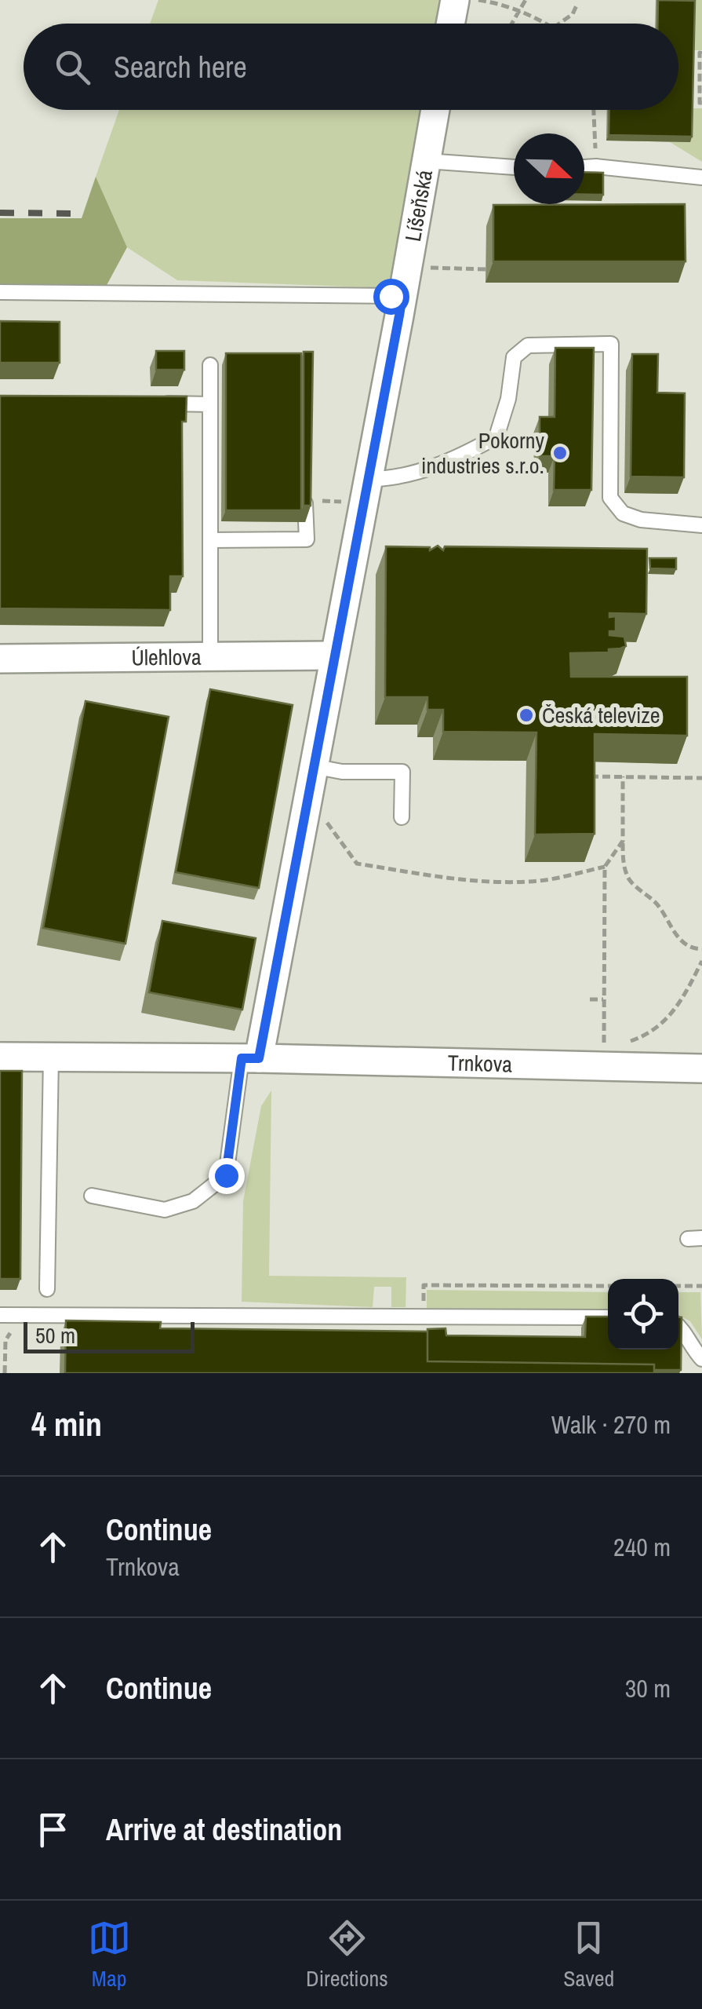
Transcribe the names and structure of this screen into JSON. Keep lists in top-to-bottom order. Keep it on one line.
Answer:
{"streets":{"street":["Líšeňská","Úlehlova","Trnkova"]},"places":["Pokorny industries s.r.o.","Česká televize"],"scale_bar":"50 m","north":"right","page":{"search":"Search here","scale":"50 m","heading":["4 min","Walk · 270 m"],"list":[["Continue","Trnkova","240 m"],["Continue","30 m"],"Arrive at destination"],"nav":["Map","Directions","Saved"]}}
